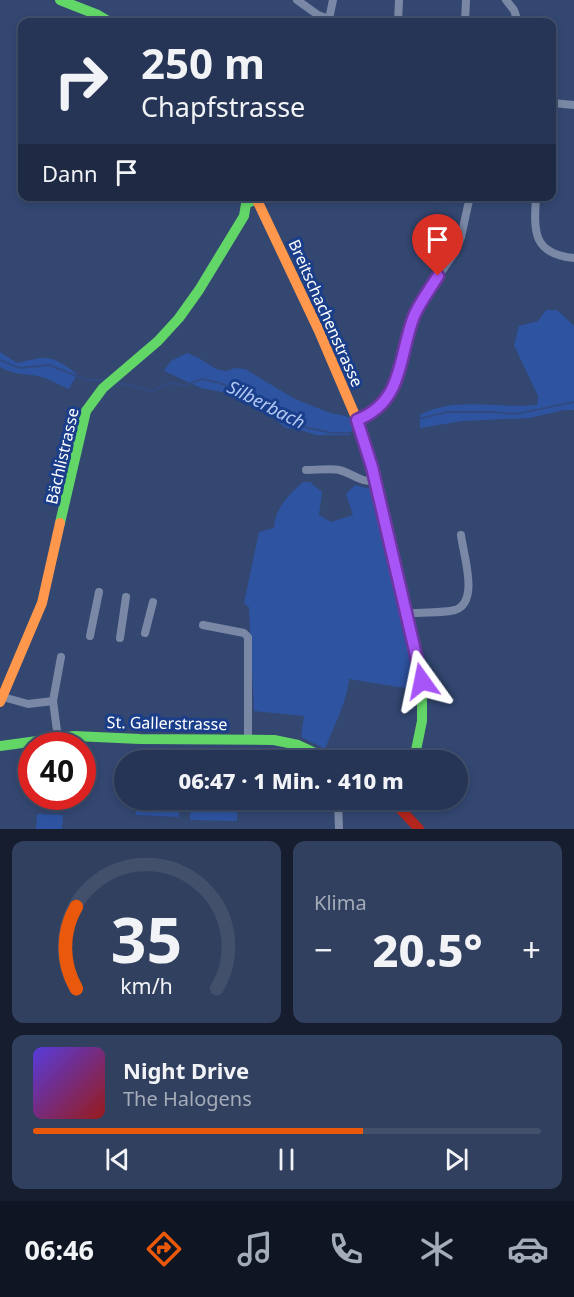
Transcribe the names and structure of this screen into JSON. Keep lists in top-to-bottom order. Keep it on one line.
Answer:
{"streets":{"street":["Breitschachenstrasse","Bächlistrasse","St. Gallerstrasse"]},"water":["Silberbach"],"page":{"turn":["250 m","Chapfstrasse"],"then":"Dann","limit":"40","trip":"06:47 · 1 Min. · 410 m","tile":"Klima","heat":["−","20.5°","+"],"song":["Night Drive","The Halogens"],"tabs":"06:46","gauge":["35","km/h"]}}
